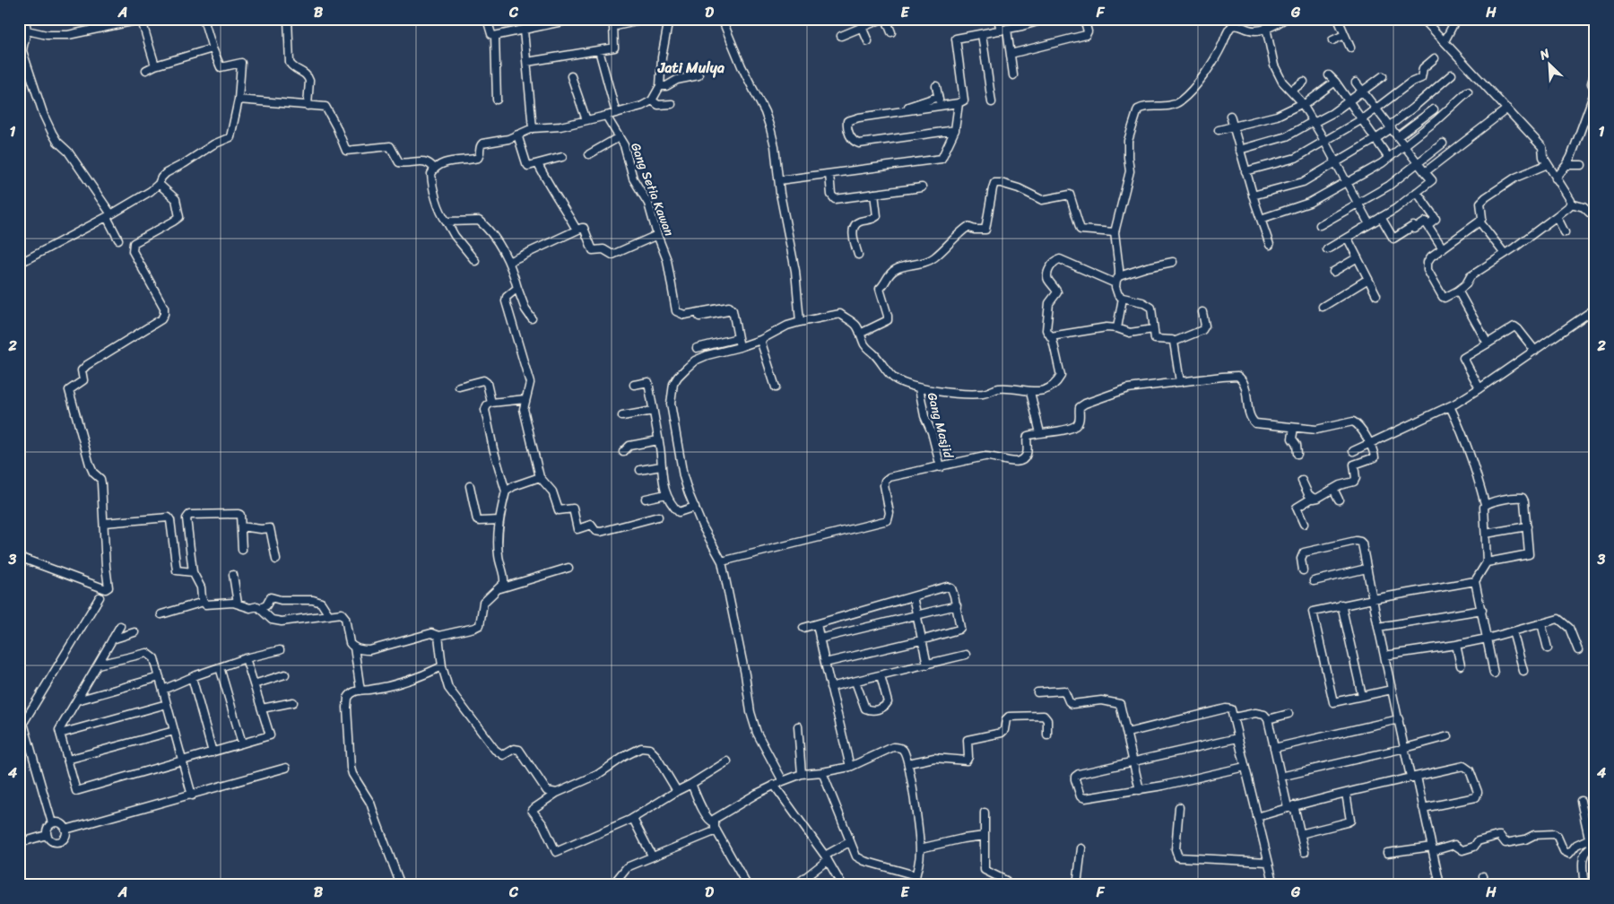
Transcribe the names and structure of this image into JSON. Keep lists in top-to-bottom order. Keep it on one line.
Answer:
{"streets":{"street":["Gang Setia Kawan","Gang Masjid"]},"districts":["Jati Mulya"],"north":"top left","grid":{"columns":["A","B","C","D","E","F","G","H"],"rows":["1","2","3","4"]}}
